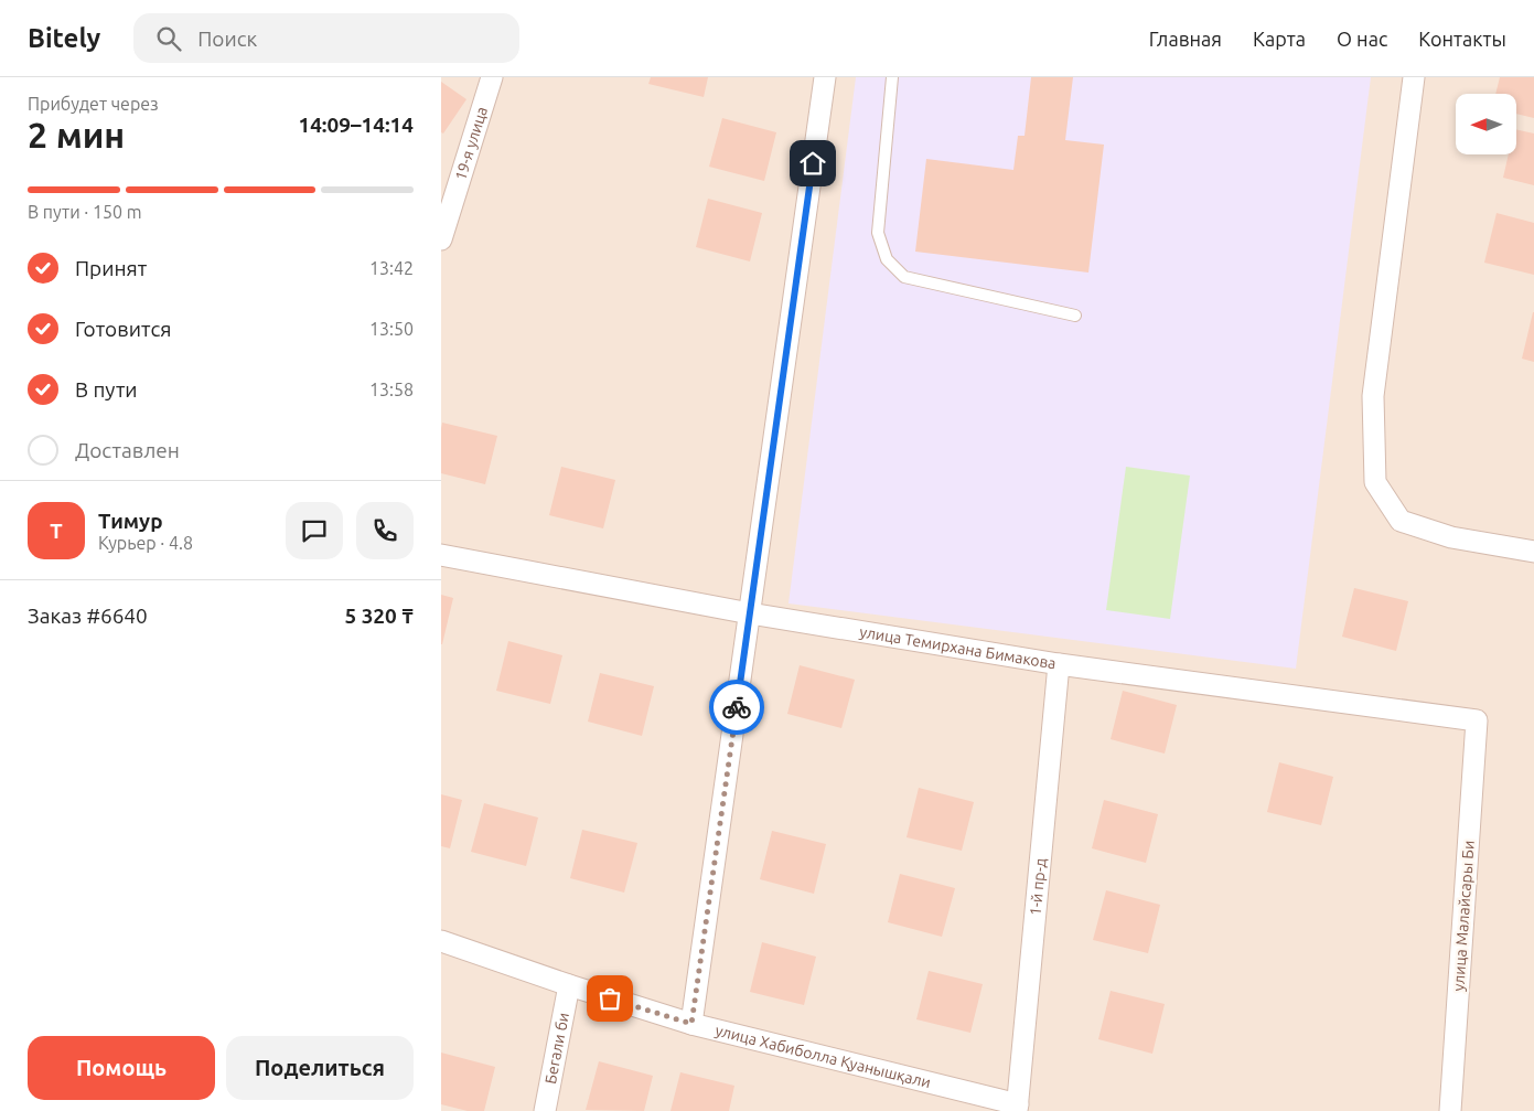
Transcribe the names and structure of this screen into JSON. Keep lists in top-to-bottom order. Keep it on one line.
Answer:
{"streets":{"street":["19-я улица","улица Темирхана Бимакова","1-й пр-д","улица Малайcары Би","Бегали би","улица Хабиболла Қуанышқали"]},"crossings":[["улица Темирхана Бимакова","1-й пр-д"],["улица Темирхана Бимакова","улица Малайcары Би"],["1-й пр-д","улица Хабиболла Қуанышқали"],["Бегали би","улица Хабиболла Қуанышқали"]],"north":"left","page":{"header":"Bitely","search":"Поиск","nav":["Главная","Карта","О нас","Контакты"],"heading":["2 мин","Прибудет через","14:09–14:14"],"panel":["Тимур","Курьер · 4.8","Заказ #6640","5 320 ₸"],"bar":"В пути · 150 m","list":[["Принят","13:42"],["Готовится","13:50"],["В пути","13:58"],"Доставлен"],"round":"Т","buttons":["Помощь","Поделиться"]}}
